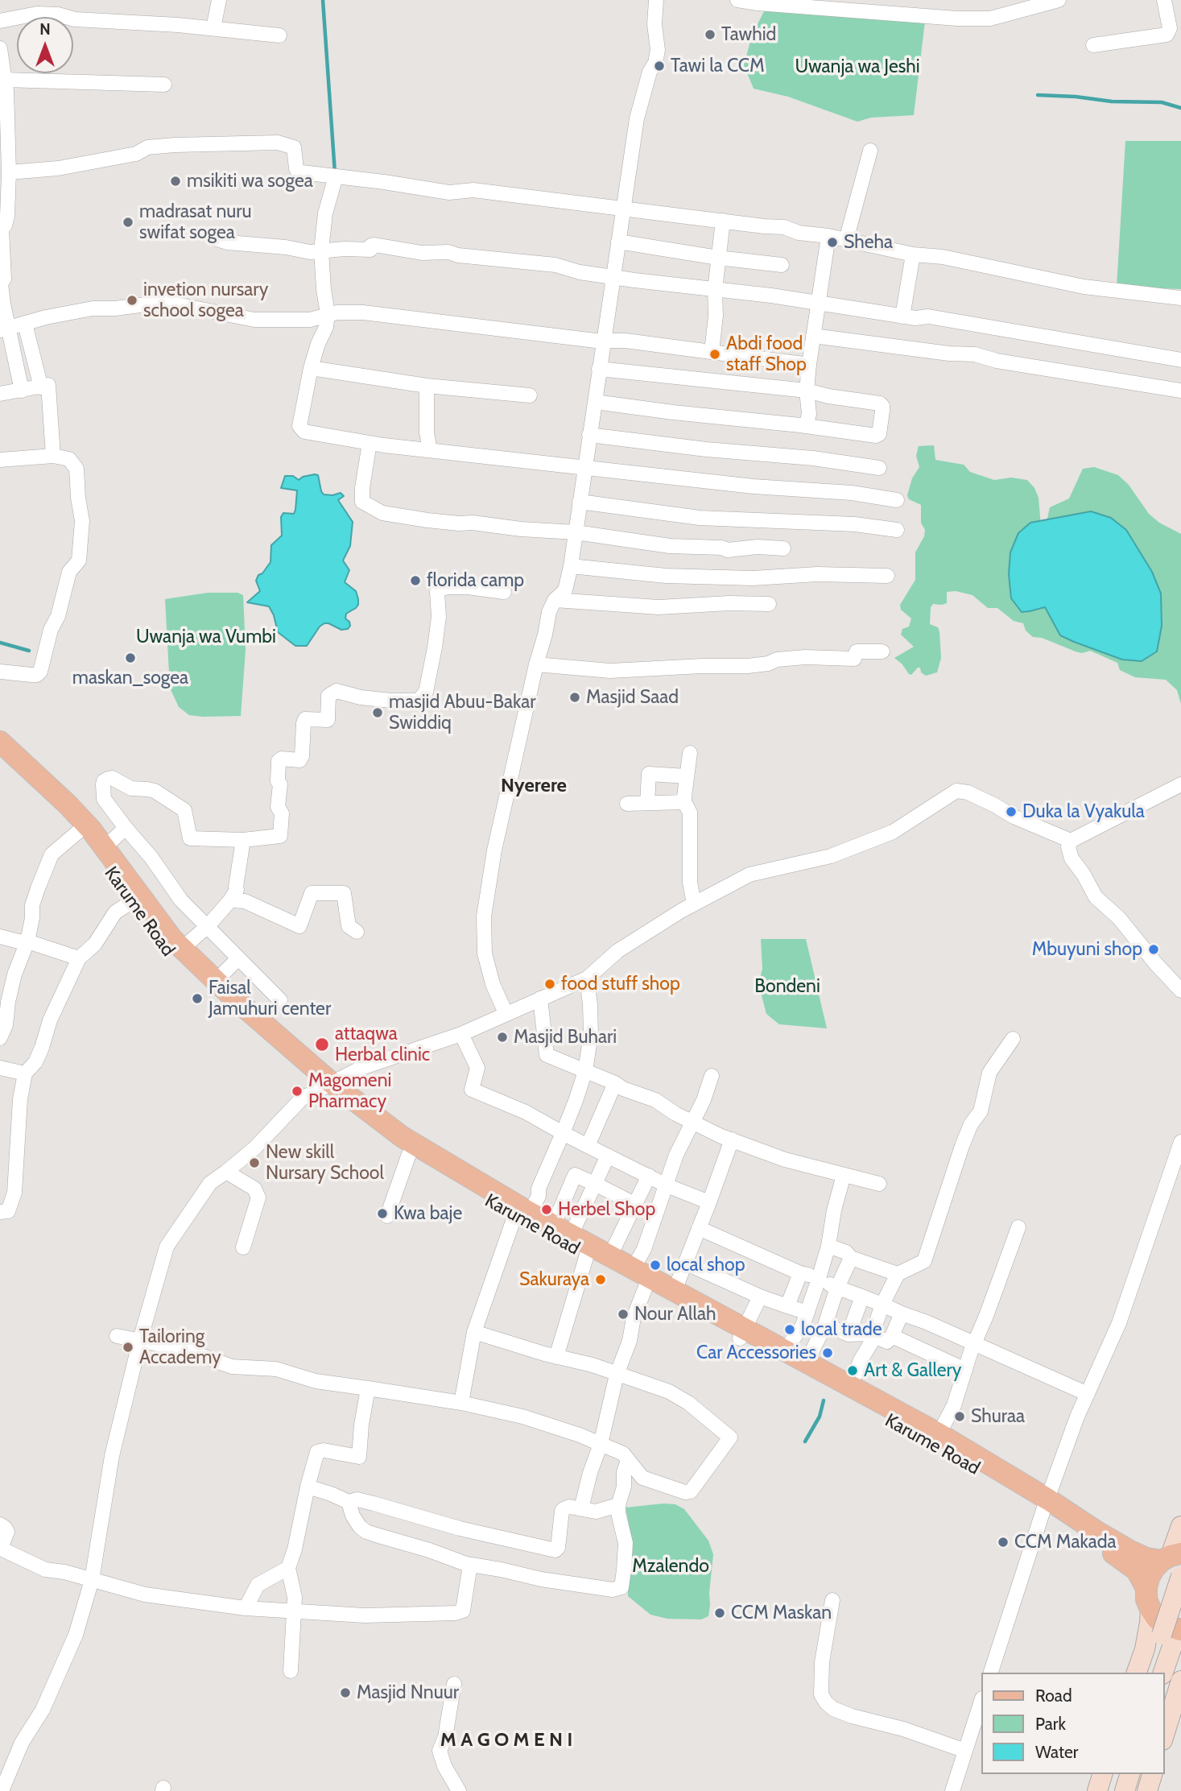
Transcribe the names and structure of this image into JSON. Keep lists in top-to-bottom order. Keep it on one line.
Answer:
{"streets":{"main road":["Karume Road"]},"districts":["Nyerere","M A G O M E N I"],"parks":["Uwanja wa Jeshi","Uwanja wa Vumbi","Bondeni","Mzalendo"],"places":["Tawhid","Tawi la CCM","msikiti wa sogea","madrasat nuru swifat sogea","Sheha","invetion nursary school sogea","Abdi food staff Shop","florida camp","maskan_sogea","Masjid Saad","masjid Abuu-Bakar Swiddiq","Duka la Vyakula","Mbuyuni shop","food stuff shop","Faisal Jamuhuri center","Masjid Buhari","attaqwa Herbal clinic","Magomeni Pharmacy","New skill Nursary School","Herbel Shop","Kwa baje","local shop","Sakuraya","Nour Allah","local trade","Tailoring Accademy","Car Accessories","Art & Gallery","Shuraa","CCM Makada","CCM Maskan","Masjid Nnuur"],"legend":["Road","Park","Water"],"north":"top"}
